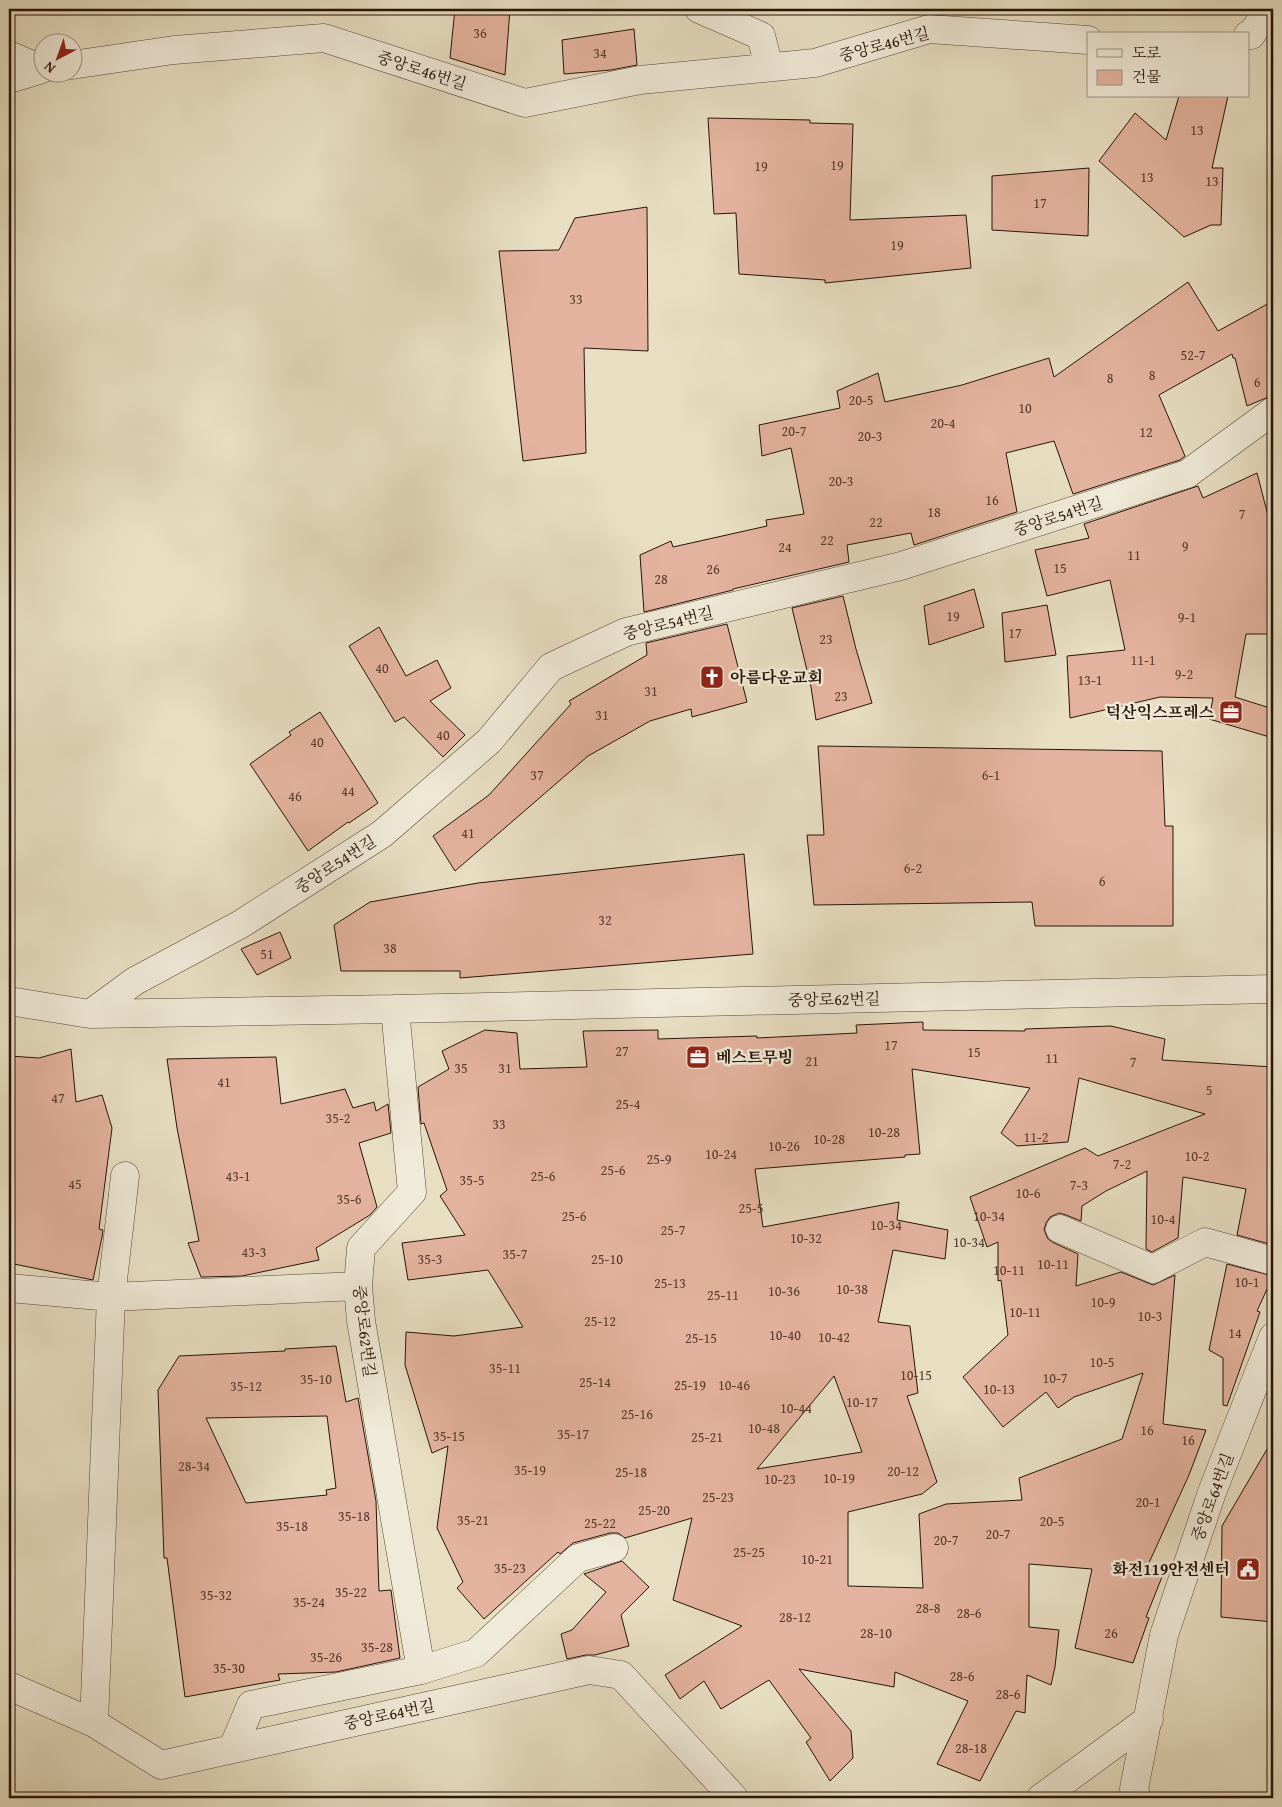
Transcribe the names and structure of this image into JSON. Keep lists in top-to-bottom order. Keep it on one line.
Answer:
{"streets":{"street":["중앙로46번길","중앙로54번길","중앙로62번길","중앙로64번길"]},"crossings":[["중앙로54번길","중앙로62번길"]],"places":{"church":["아름다운교회"],"office":["덕산익스프레스","베스트무빙"],"public building":["화전119안전센터"]},"house_numbers":["36","34","13","19","19","13","13","17","19","33","52-7","8","8","6","20-5","10","20-4","20-7","12","20-3","20-3","16","18","7","22","22","9","24","11","15","26","28","19","9-1","17","23","11-1","40","9-2","13-1","31","23","31","40","40","37","6-1","44","46","41","6-2","6","32","38","51","17","27","15","11","21","7","35","31","41","5","47","25-4","35-2","33","10-28","11-2","10-28","10-26","10-24","10-2","25-9","7-2","25-6","43-1","25-6","35-5","45","7-3","10-6","35-6","25-5","25-6","10-34","10-4","10-34","25-7","10-32","10-34","43-3","35-7","35-3","25-10","10-11","10-11","10-1","25-13","10-38","10-36","25-11","10-9","10-11","10-3","25-12","14","10-40","10-42","25-15","10-5","35-11","10-15","10-7","35-10","25-14","25-19","10-46","35-12","10-13","10-17","10-44","25-16","10-48","16","35-17","35-15","25-21","16","28-34","35-19","20-12","25-18","10-19","10-23","25-23","20-1","25-20","35-18","35-21","20-5","25-22","35-18","20-7","20-7","25-25","10-21","35-23","35-22","35-32","35-24","28-8","28-6","28-12","28-10","26","35-28","35-26","35-30","28-6","28-6","28-18"],"legend":["도로","건물"],"north":"bottom left"}
